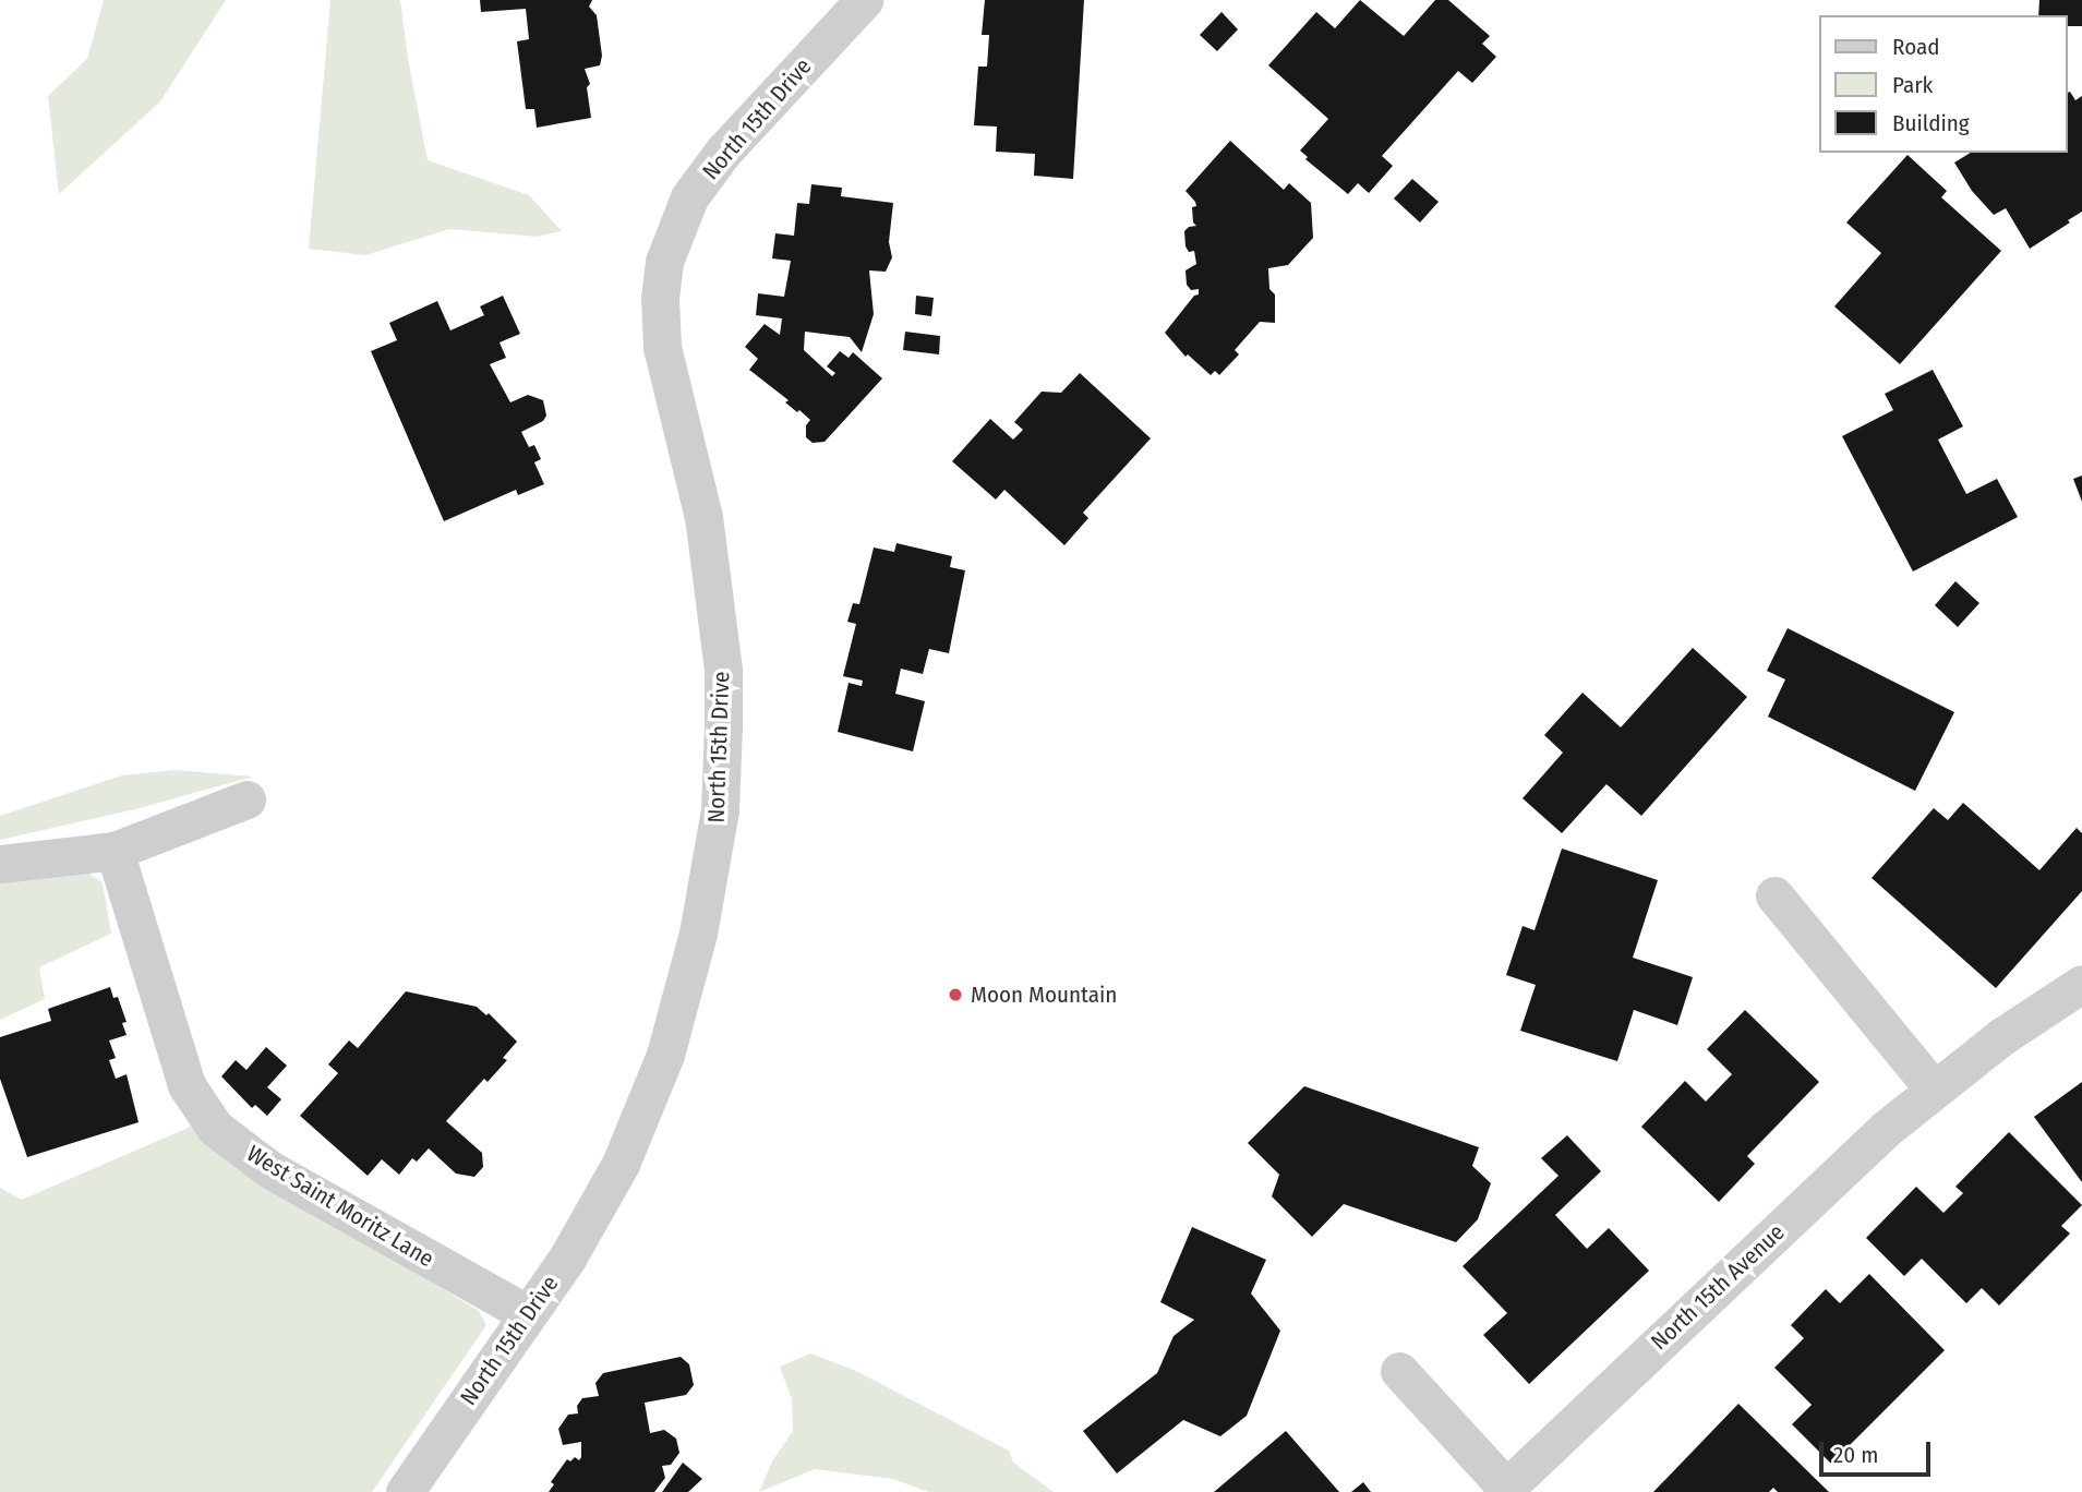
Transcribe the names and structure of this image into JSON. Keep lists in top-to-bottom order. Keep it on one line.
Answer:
{"streets":{"street":["North 15th Drive","West Saint Moritz Lane","North 15th Avenue"]},"crossings":[["North 15th Drive","West Saint Moritz Lane"]],"places":["Moon Mountain"],"legend":["Road","Park","Building"],"scale_bar":"20 m"}
